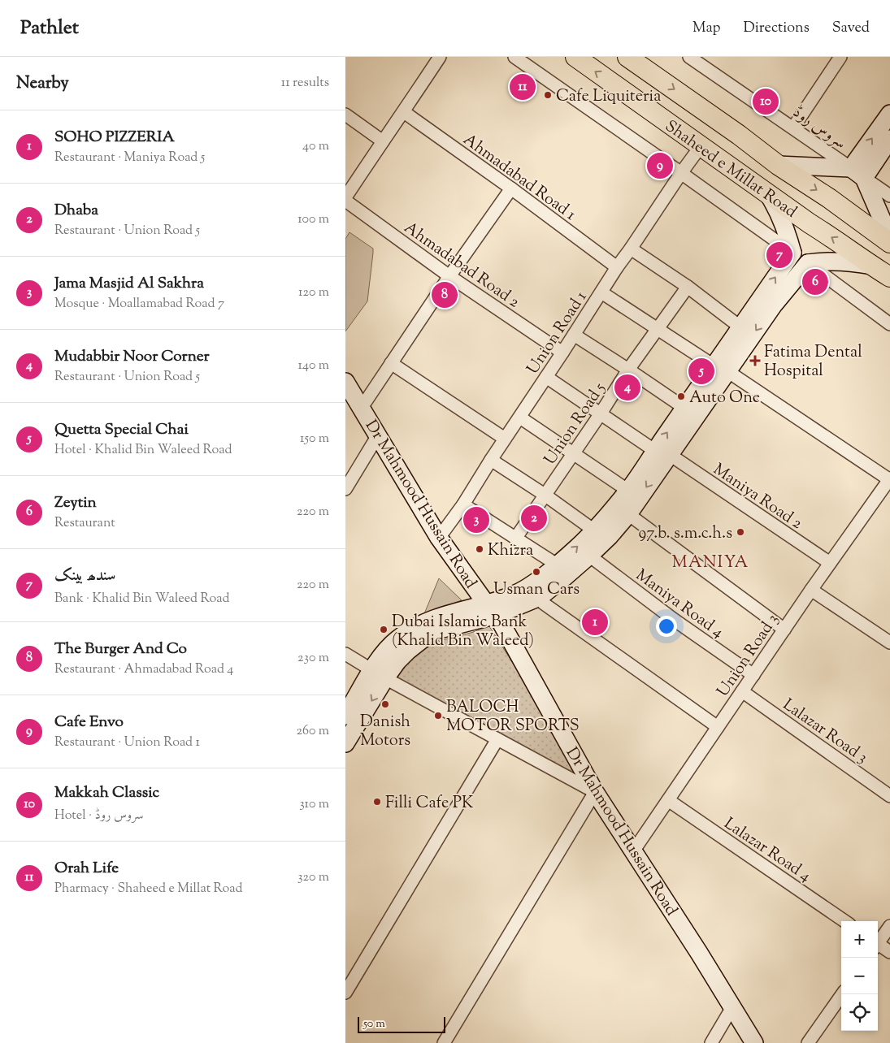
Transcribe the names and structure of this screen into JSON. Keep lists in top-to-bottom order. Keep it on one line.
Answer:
{"streets":{"main road":["Shaheed e Millat Road","Dr Mahmood Hussain Road"],"street":["سروس روڈ","Ahmadabad Road 1","Ahmadabad Road 2","Union Road 1","Union Road 5","Maniya Road 2","Maniya Road 4","Union Road 3","Lalazar Road 3","Lalazar Road 4"]},"crossings":[["Shaheed e Millat Road","Union Road 1"],["Ahmadabad Road 1","Union Road 1"],["Ahmadabad Road 2","Union Road 1"],["Union Road 1","Maniya Road 2"],["Union Road 1","Dr Mahmood Hussain Road"],["Union Road 5","Maniya Road 2"],["Maniya Road 2","Union Road 3"],["Dr Mahmood Hussain Road","Union Road 3"],["Maniya Road 4","Union Road 3"],["Union Road 3","Lalazar Road 3"],["Union Road 3","Lalazar Road 4"]],"districts":["MANIYA"],"places":{"other":["Cafe Liquiteria","Auto One","97.b. s.m.c.h.s","Khizra","Usman Cars","Dubai Islamic Bank (Khalid Bin Waleed)","Danish Motors","BALOCH MOTOR SPORTS","Filli Cafe PK"],"health":["Fatima Dental Hospital"]},"scale_bar":"50 m","page":{"header":"Pathlet","nav":["Map","Directions","Saved"],"heading":["Nearby","11 results"],"pins":["11","10","9","7","6","8","5","4","2","3","1"],"list":[{"mark":"1","name":"SOHO PIZZERIA","note":"Restaurant · Maniya Road 5","value":"40 m"},{"mark":"2","name":"Dhaba","note":"Restaurant · Union Road 5","value":"100 m"},{"mark":"3","name":"Jama Masjid Al Sakhra","note":"Mosque · Moallamabad Road 7","value":"120 m"},{"mark":"4","name":"Mudabbir Noor Corner","note":"Restaurant · Union Road 5","value":"140 m"},{"mark":"5","name":"Quetta Special Chai","note":"Hotel · Khalid Bin Waleed Road","value":"150 m"},{"mark":"6","name":"Zeytin","note":"Restaurant","value":"220 m"},{"mark":"7","name":"سندھ بینک","note":"Bank · Khalid Bin Waleed Road","value":"220 m"},{"mark":"8","name":"The Burger And Co","note":"Restaurant · Ahmadabad Road 4","value":"230 m"},{"mark":"9","name":"Cafe Envo","note":"Restaurant · Union Road 1","value":"260 m"},{"mark":"10","name":"Makkah Classic","note":"Hotel · سروس روڈ","value":"310 m"},{"mark":"11","name":"Orah Life","note":"Pharmacy · Shaheed e Millat Road","value":"320 m"}],"map_buttons":["+","−"],"scale":"50 m"}}
